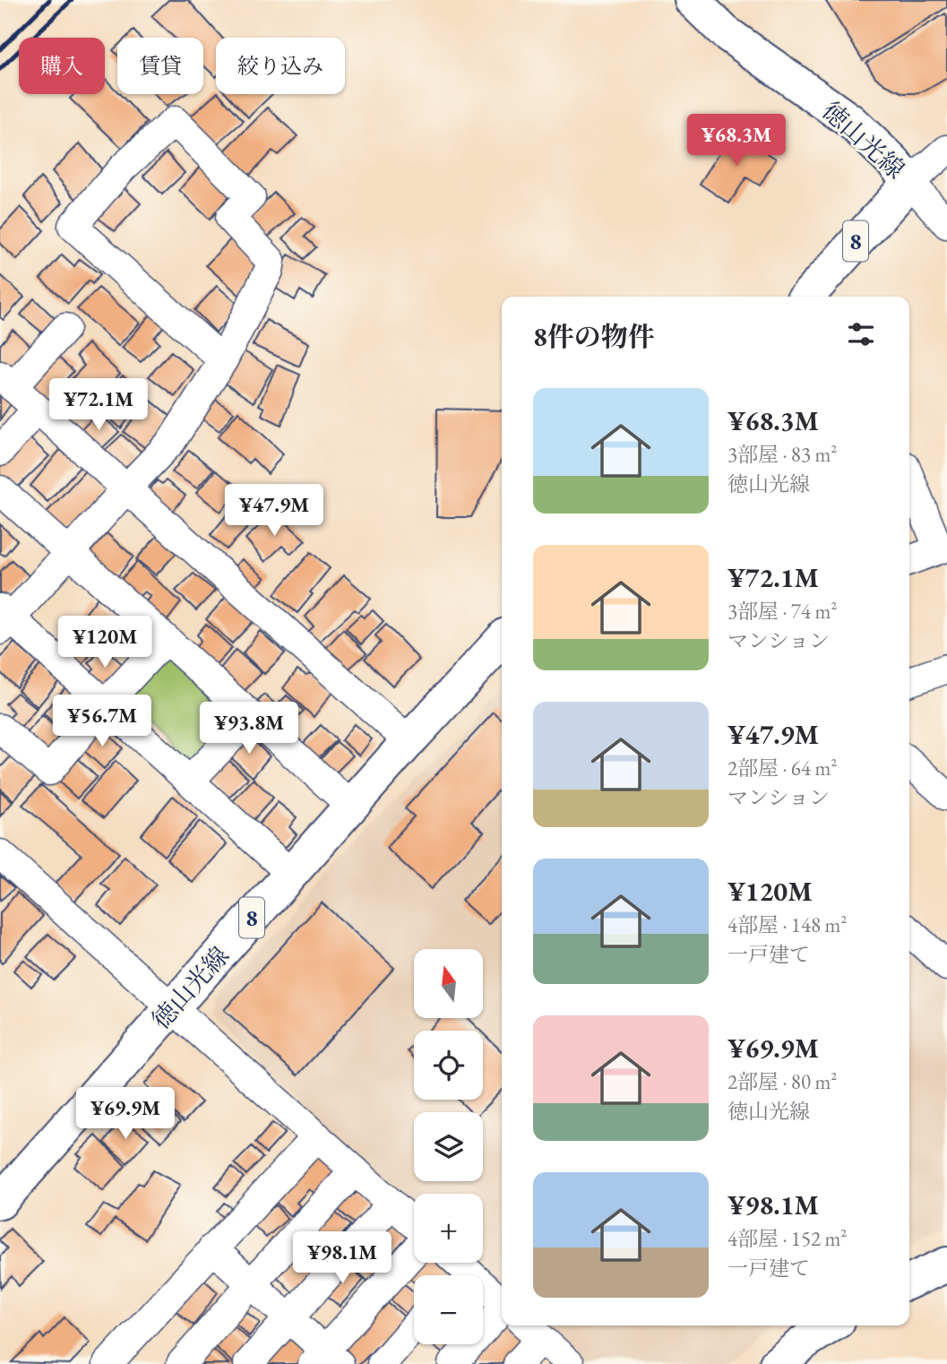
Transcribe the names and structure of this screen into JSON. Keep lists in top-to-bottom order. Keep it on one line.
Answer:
{"streets":{"main road":["徳山光線","8"]},"north":"top","page":{"chip":["購入","賃貸","絞り込み"],"price":["¥68.3M","¥72.1M","¥47.9M","¥120M","¥56.7M","¥93.8M","¥69.9M","¥98.1M"],"heading":"8件の物件","list":[{"name":"¥68.3M","note":"3部屋 · 83 m² · 徳山光線"},{"name":"¥72.1M","note":"3部屋 · 74 m² · マンション"},{"name":"¥47.9M","note":"2部屋 · 64 m² · マンション"},{"name":"¥120M","note":"4部屋 · 148 m² · 一戸建て"},{"name":"¥69.9M","note":"2部屋 · 80 m² · 徳山光線"},{"name":"¥98.1M","note":"4部屋 · 152 m² · 一戸建て"}],"map_buttons":["+","−"]}}
